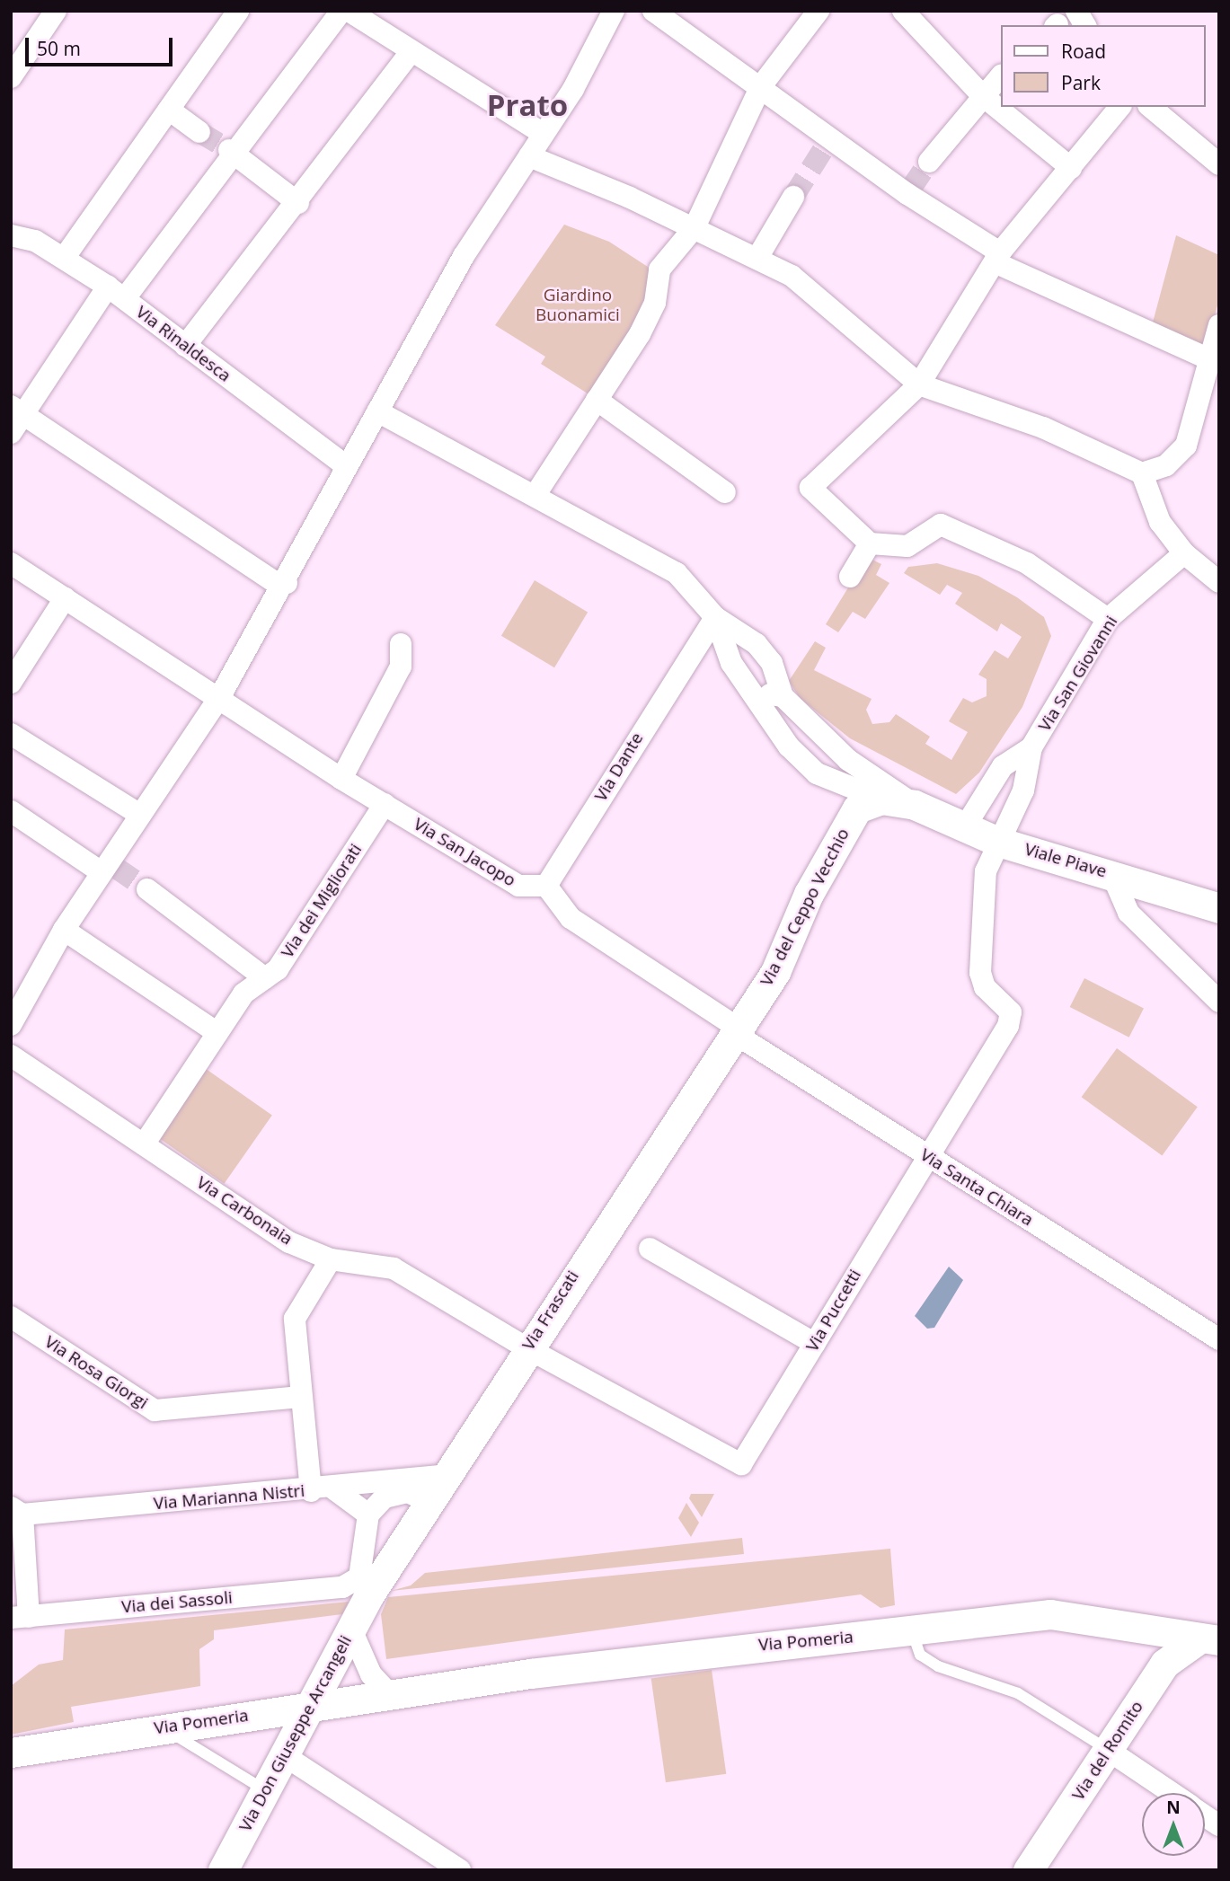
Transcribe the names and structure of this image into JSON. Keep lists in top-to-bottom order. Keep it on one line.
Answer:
{"streets":{"street":["Via Rinaldesca","Via San Giovanni","Via Dante","Via San Jacopo","Viale Piave","Via dei Migliorati","Via del Ceppo Vecchio","Via Santa Chiara","Via Carbonaia","Via Frascati","Via Puccetti","Via Rosa Giorgi","Via Marianna Nistri","Via dei Sassoli","Via Pomeria","Via Don Giuseppe Arcangeli","Via del Romito"]},"crossings":[["Via San Giovanni","Viale Piave"],["Via San Giovanni","Via Santa Chiara"],["Via San Giovanni","Via Puccetti"],["Via Dante","Via San Jacopo"],["Via Dante","Viale Piave"],["Via San Jacopo","Via dei Migliorati"],["Viale Piave","Via del Ceppo Vecchio"],["Via dei Migliorati","Via Carbonaia"],["Via del Ceppo Vecchio","Via Santa Chiara"],["Via del Ceppo Vecchio","Via Frascati"],["Via Santa Chiara","Via Frascati"],["Via Santa Chiara","Via Puccetti"],["Via Carbonaia","Via Frascati"],["Via Carbonaia","Via Puccetti"],["Via Frascati","Via Marianna Nistri"],["Via Frascati","Via dei Sassoli"],["Via Frascati","Via Don Giuseppe Arcangeli"],["Via dei Sassoli","Via Don Giuseppe Arcangeli"],["Via Pomeria","Via Don Giuseppe Arcangeli"],["Via Pomeria","Via del Romito"]],"districts":["Prato"],"parks":["Giardino Buonamici"],"legend":["Road","Park"],"scale_bar":"50 m","north":"top"}
